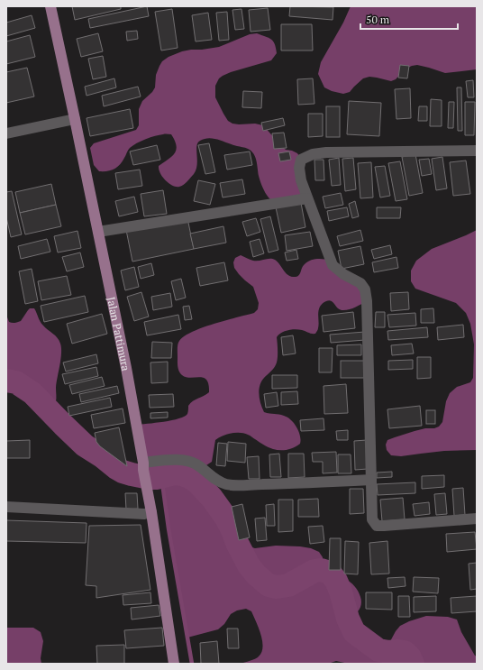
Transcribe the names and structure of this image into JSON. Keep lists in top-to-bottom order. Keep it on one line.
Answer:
{"streets":{"main road":["Jalan Pattimura"]},"scale_bar":"50 m"}
